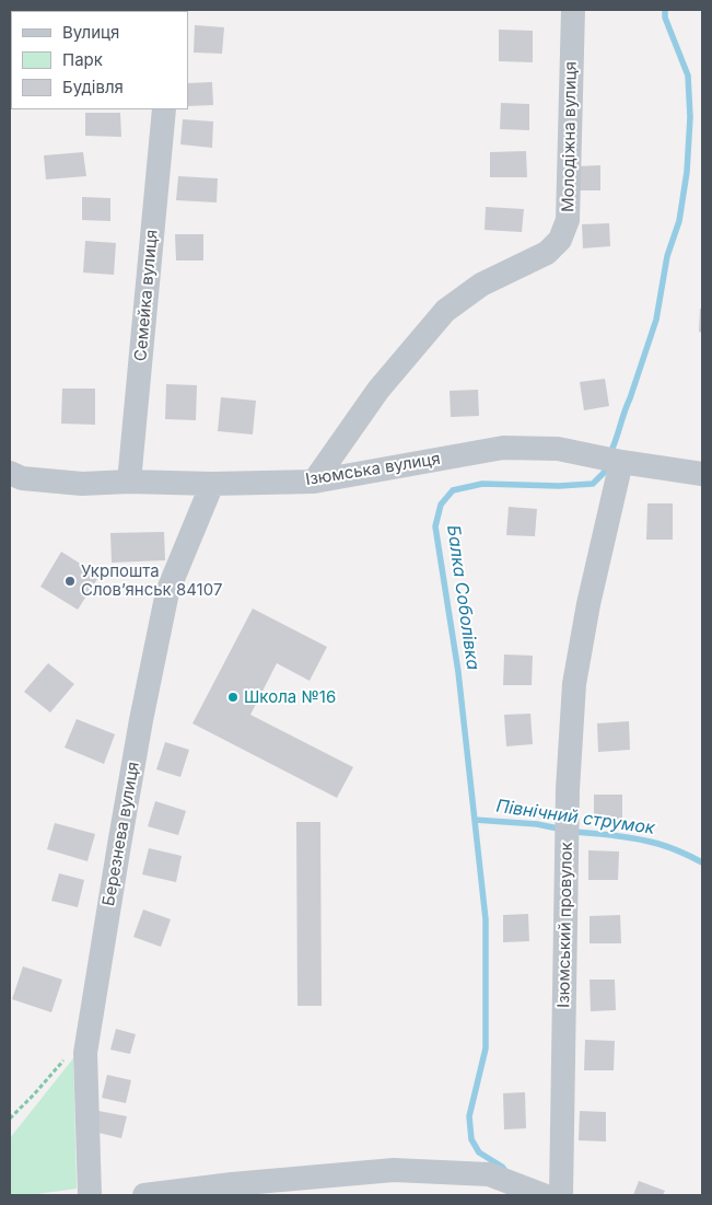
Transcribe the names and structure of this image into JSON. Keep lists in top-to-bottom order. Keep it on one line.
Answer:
{"streets":{"street":["Молодіжна вулиця","Семейка вулиця","Ізюмська вулиця","Березнева вулиця","Ізюмський провулок"]},"crossings":[["Молодіжна вулиця","Ізюмська вулиця"],["Семейка вулиця","Ізюмська вулиця"],["Ізюмська вулиця","Березнева вулиця"],["Ізюмська вулиця","Ізюмський провулок"]],"water":["Балка Соболівка","Північний струмок"],"places":["Укрпошта Слов’янськ 84107","Школа №16"],"legend":["Вулиця","Парк","Будівля"]}
